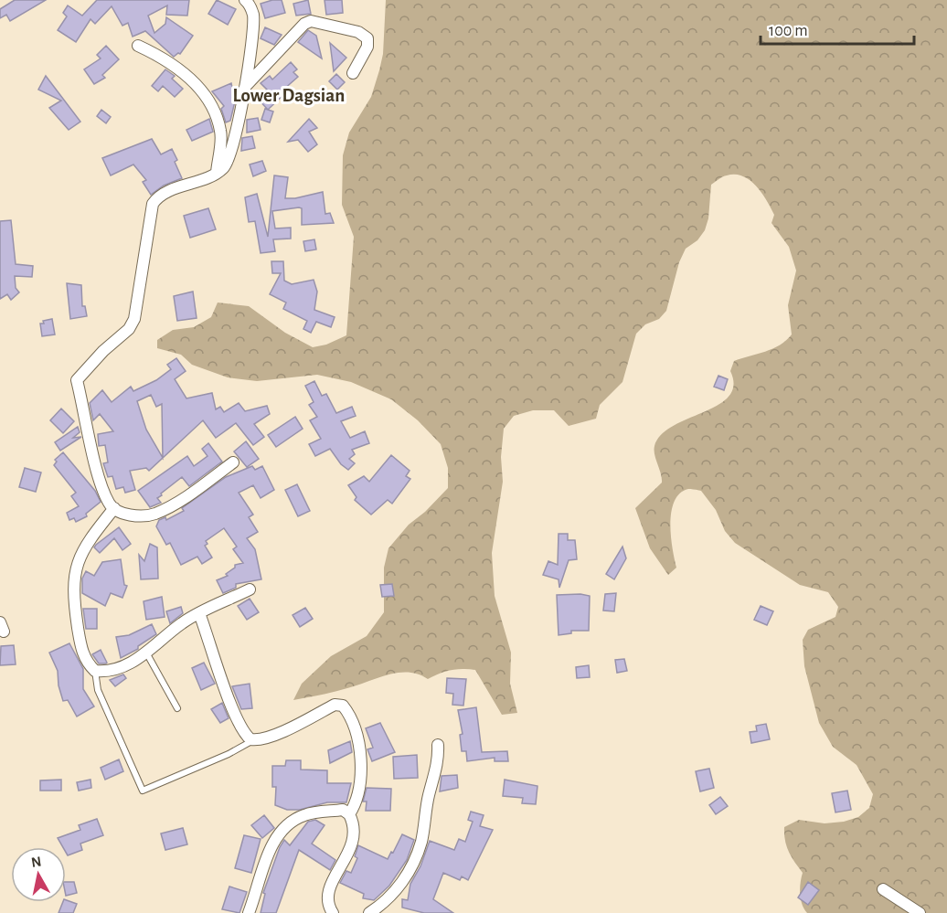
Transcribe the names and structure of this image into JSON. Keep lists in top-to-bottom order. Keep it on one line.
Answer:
{"districts":["Lower Dagsian"],"scale_bar":"100 m","north":"top"}
